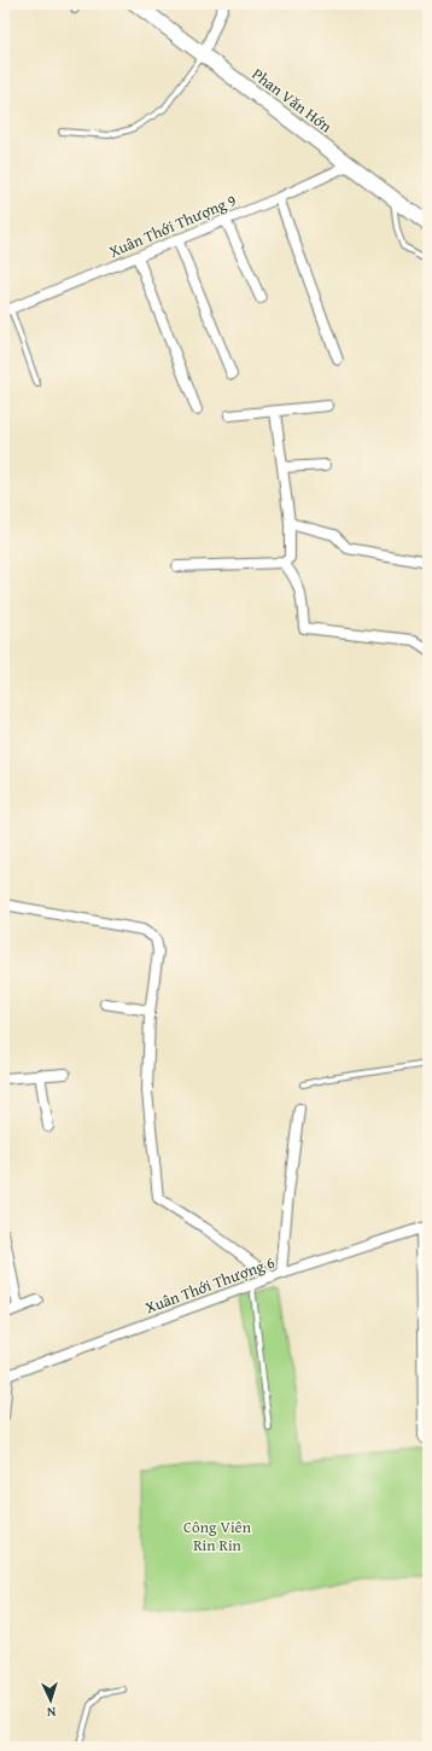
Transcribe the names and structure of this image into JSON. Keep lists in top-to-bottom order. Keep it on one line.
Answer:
{"streets":{"main road":["Phan Văn Hớn"],"street":["Xuân Thới Thượng 9","Xuân Thới Thượng 6"]},"crossings":[["Phan Văn Hớn","Xuân Thới Thượng 9"]],"parks":["Công Viên Rin Rin"],"north":"bottom"}
